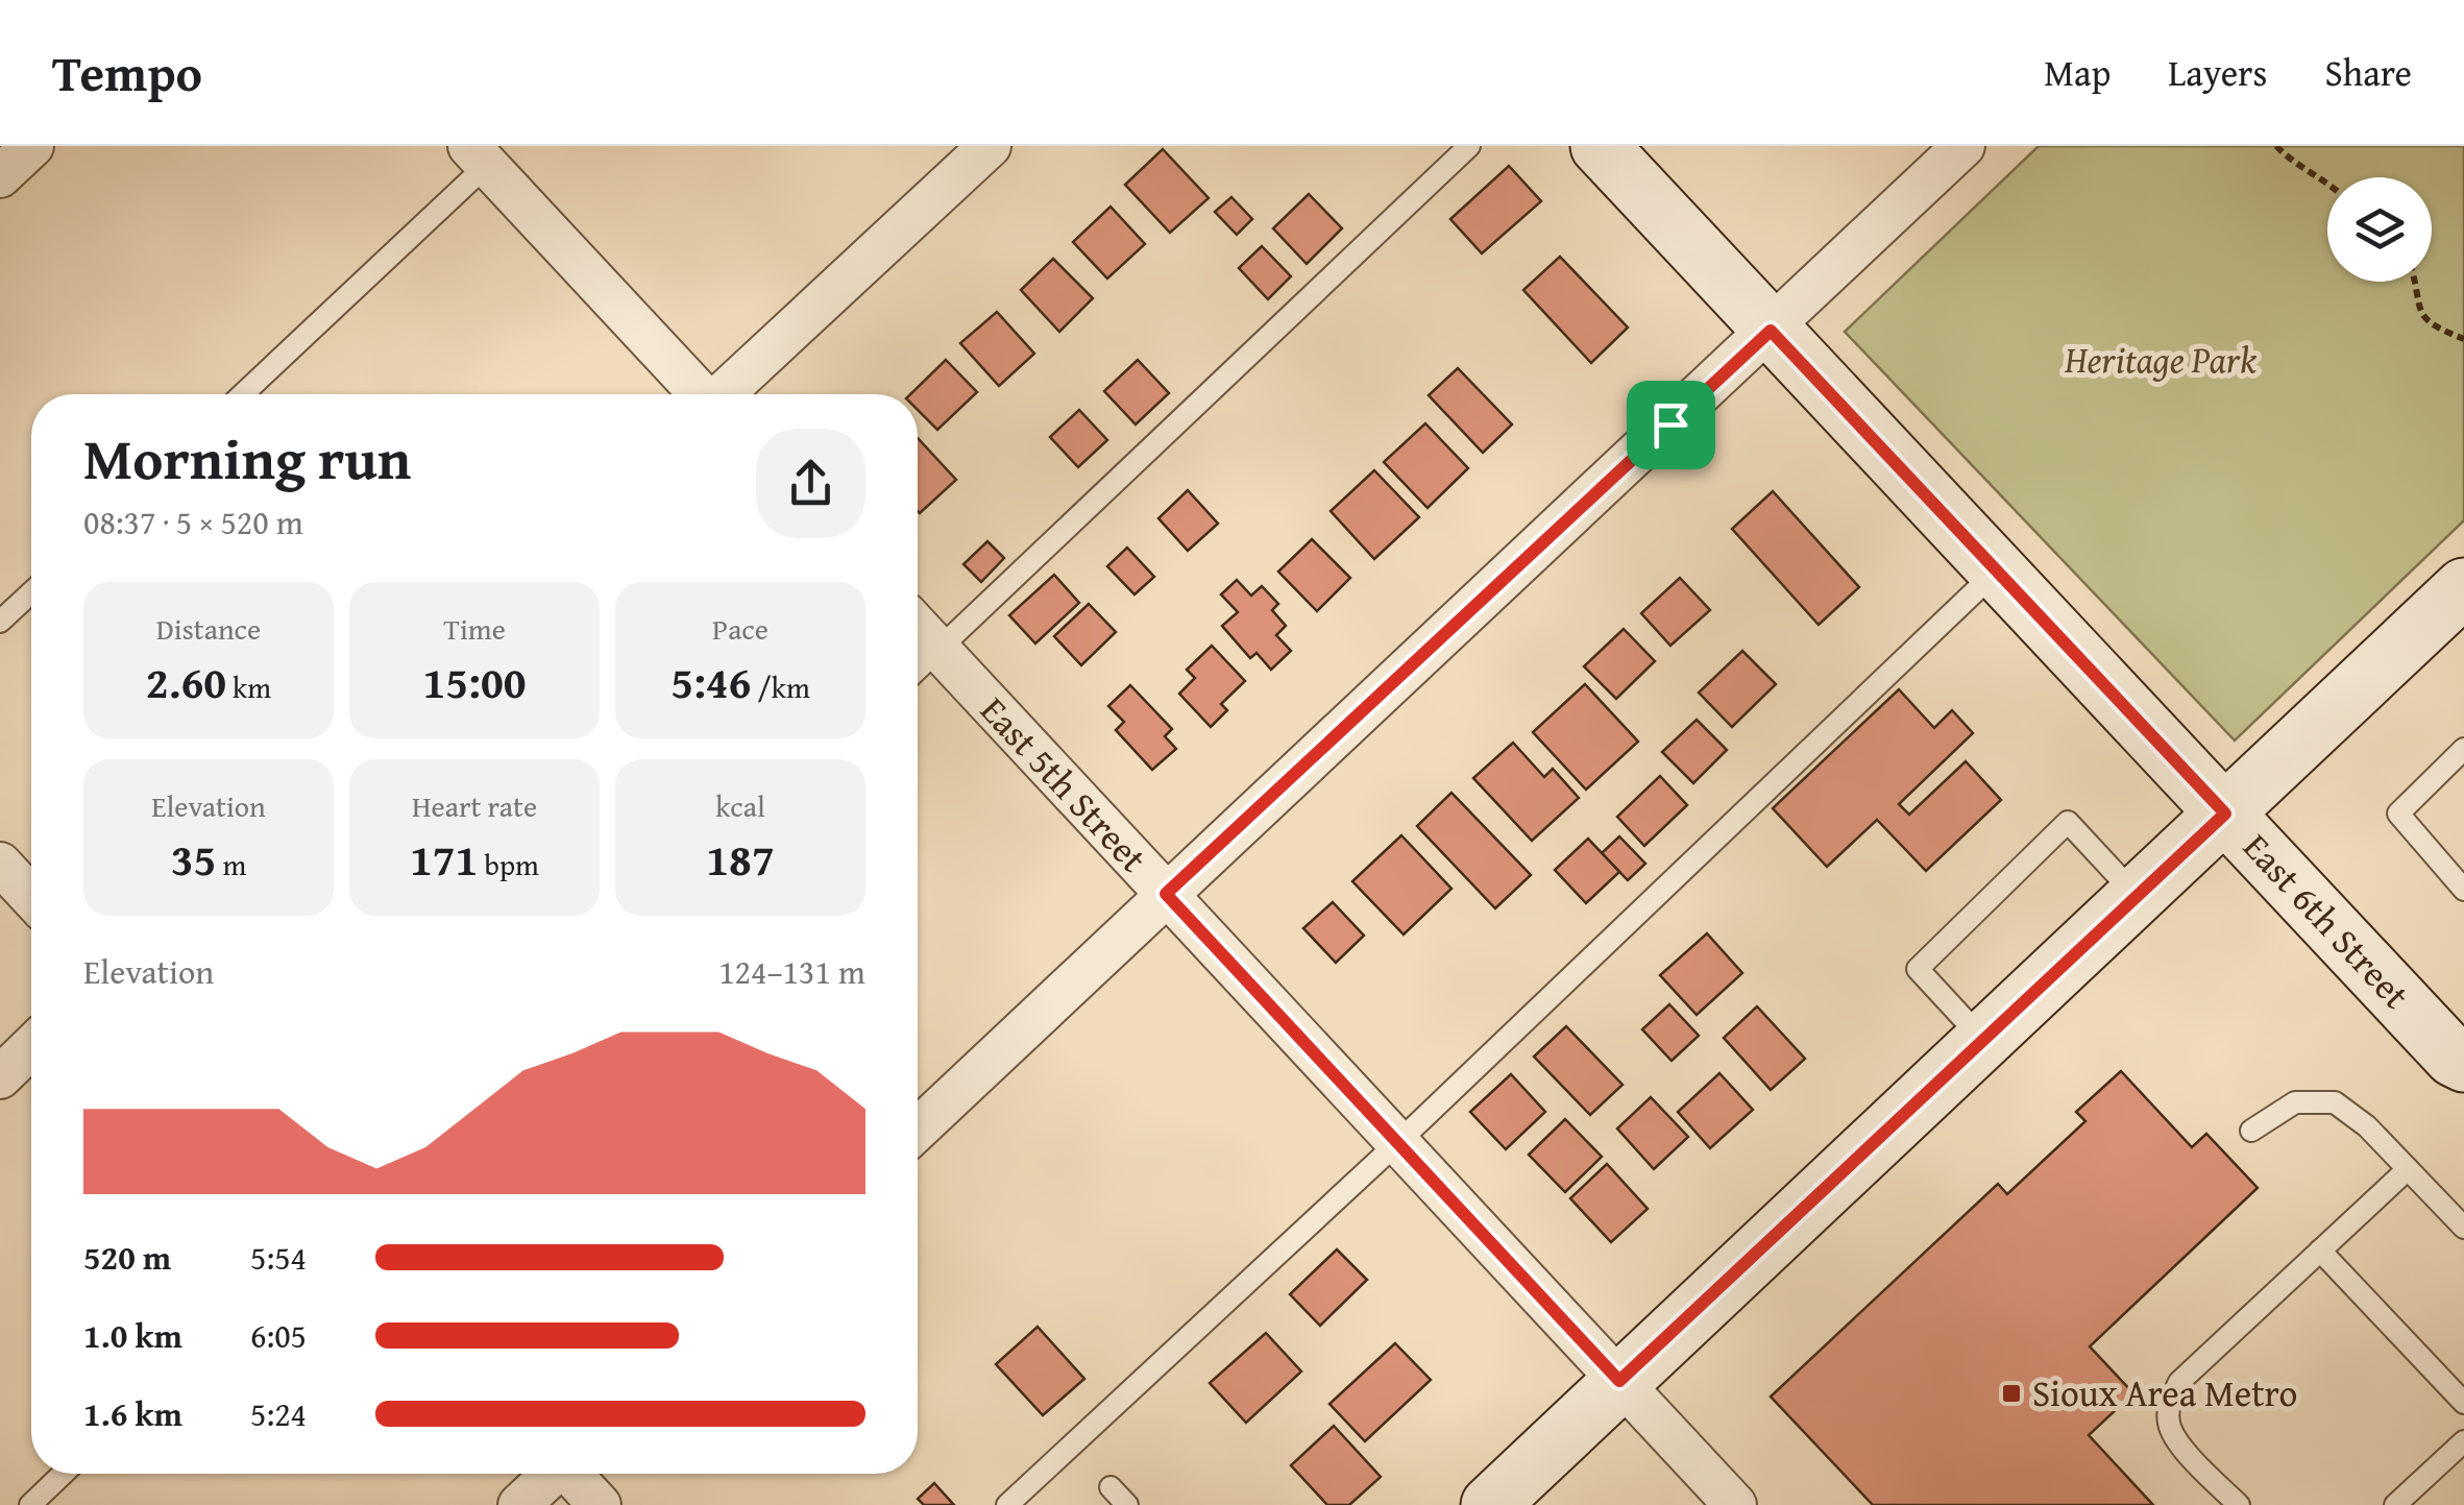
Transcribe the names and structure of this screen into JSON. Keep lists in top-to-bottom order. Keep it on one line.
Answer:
{"streets":{"street":["East 5th Street","East 6th Street"]},"parks":["Heritage Park"],"places":{"transit":["Sioux Area Metro"]},"page":{"header":"Tempo","nav":["Map","Layers","Share"],"heading":["Morning run","08:37 · 5 × 520 m"],"stats":[["Distance","2.60 km"],["Time","15:00"],["Pace","5:46 /km"],["Elevation","35 m"],["Heart rate","171 bpm"],["kcal","187"]],"chart":["Elevation","124–131 m"],"list":[{"name":"520 m","note":"5:54"},{"name":"1.0 km","note":"6:05"},{"name":"1.6 km","note":"5:24"}]}}
